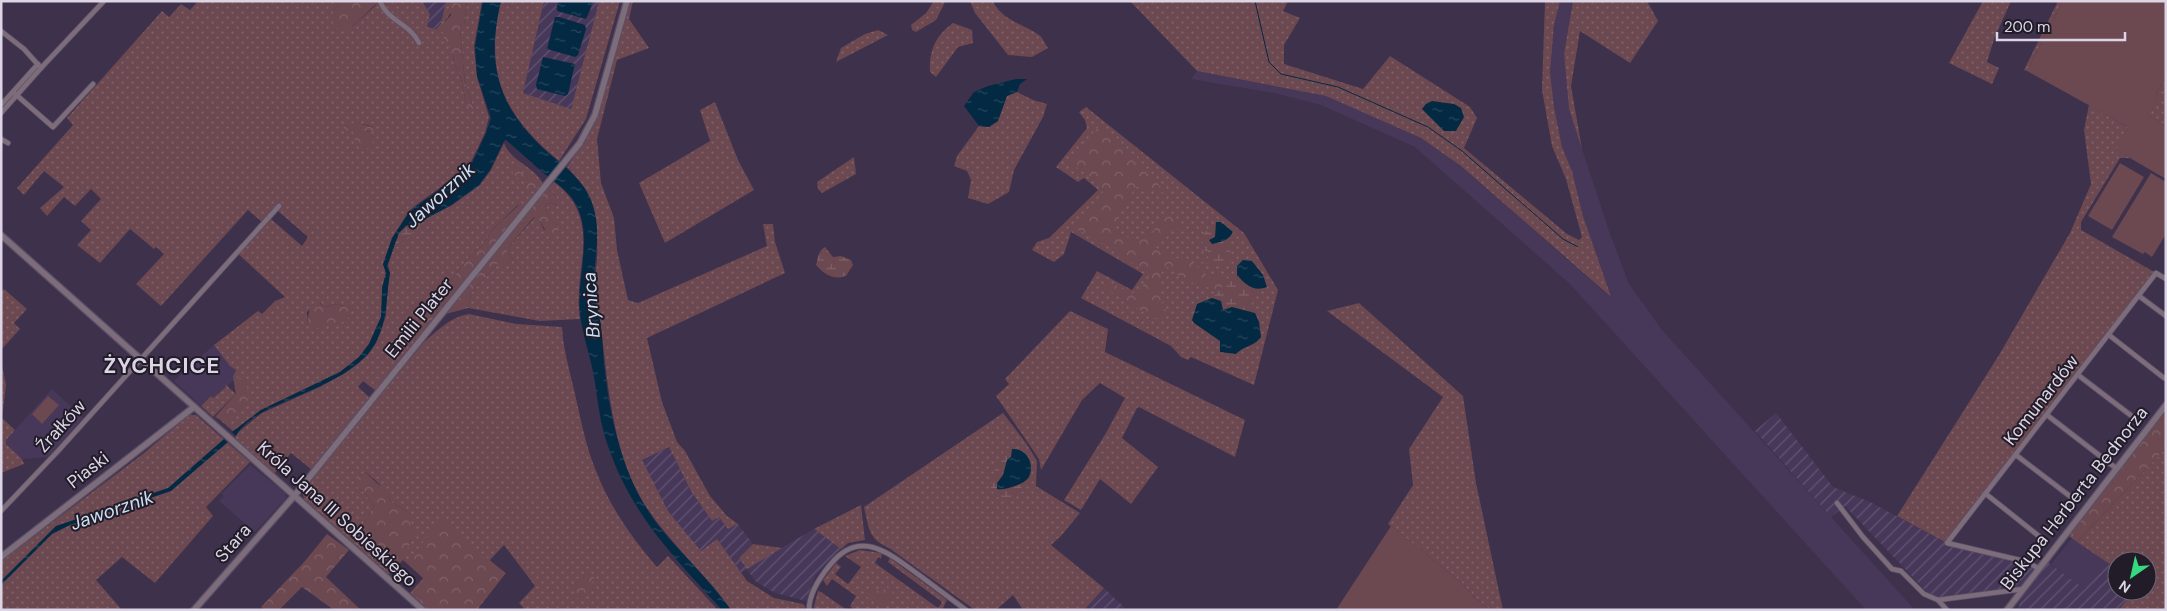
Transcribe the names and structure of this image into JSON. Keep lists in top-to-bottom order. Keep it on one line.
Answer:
{"streets":{"street":["Emilii Plater","Komunardów","Źrałków","Piaski","Biskupa Herberta Bednorza","Króla Jana III Sobieskiego","Stara"]},"crossings":[["Emilii Plater","Króla Jana III Sobieskiego"],["Emilii Plater","Stara"],["Komunardów","Biskupa Herberta Bednorza"],["Źrałków","Króla Jana III Sobieskiego"],["Piaski","Króla Jana III Sobieskiego"],["Króla Jana III Sobieskiego","Stara"]],"districts":["ŻYCHCICE"],"water":["Jaworznik","Brynica"],"scale_bar":"200 m","north":"bottom left"}
